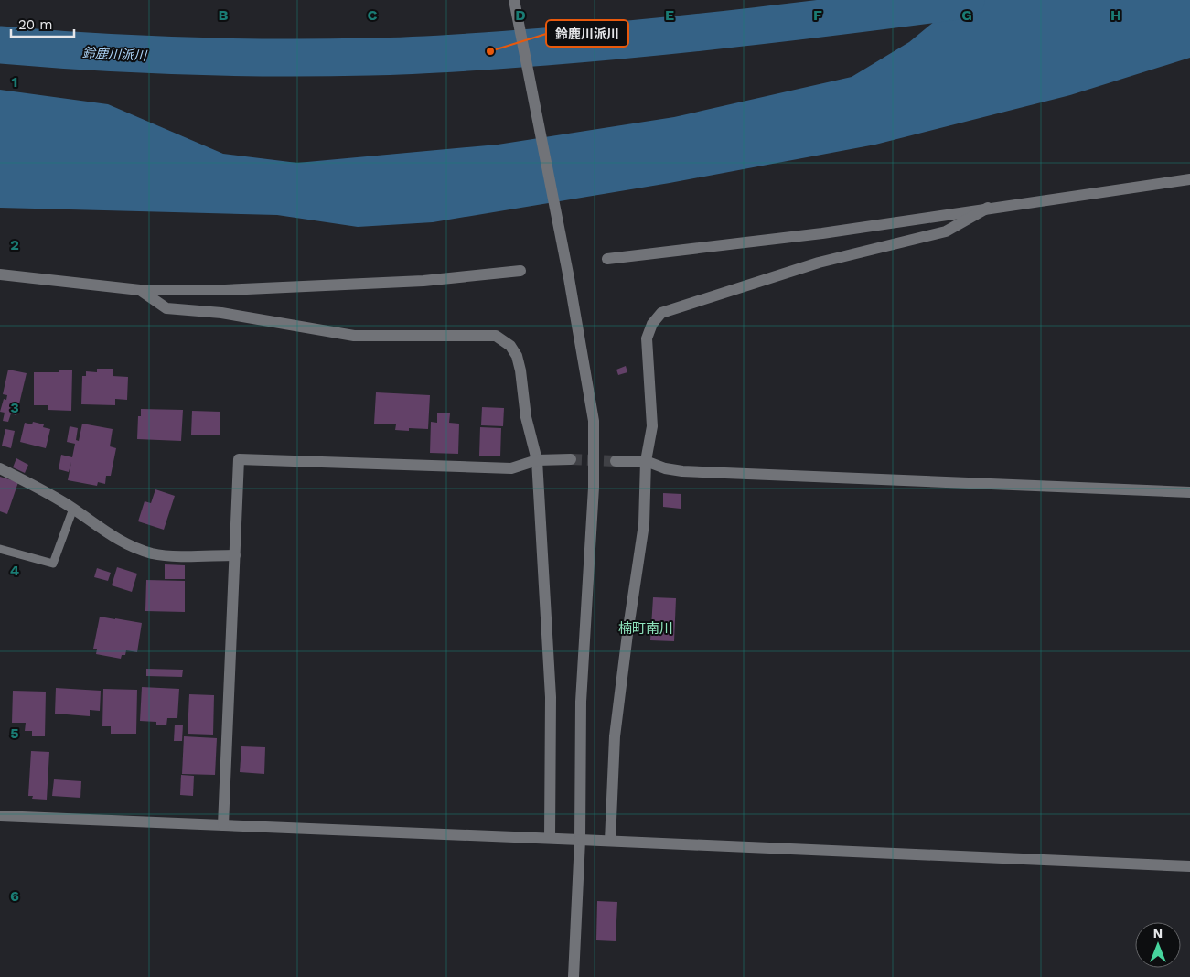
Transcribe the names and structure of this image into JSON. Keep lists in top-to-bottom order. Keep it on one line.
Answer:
{"districts":["楠町南川"],"water":["鈴鹿川派川"],"places":["鈴鹿川派川"],"scale_bar":"20 m","north":"top","grid":{"columns":["B","C","D","E","F","G","H"],"rows":["1","2","3","4","5","6"]}}
